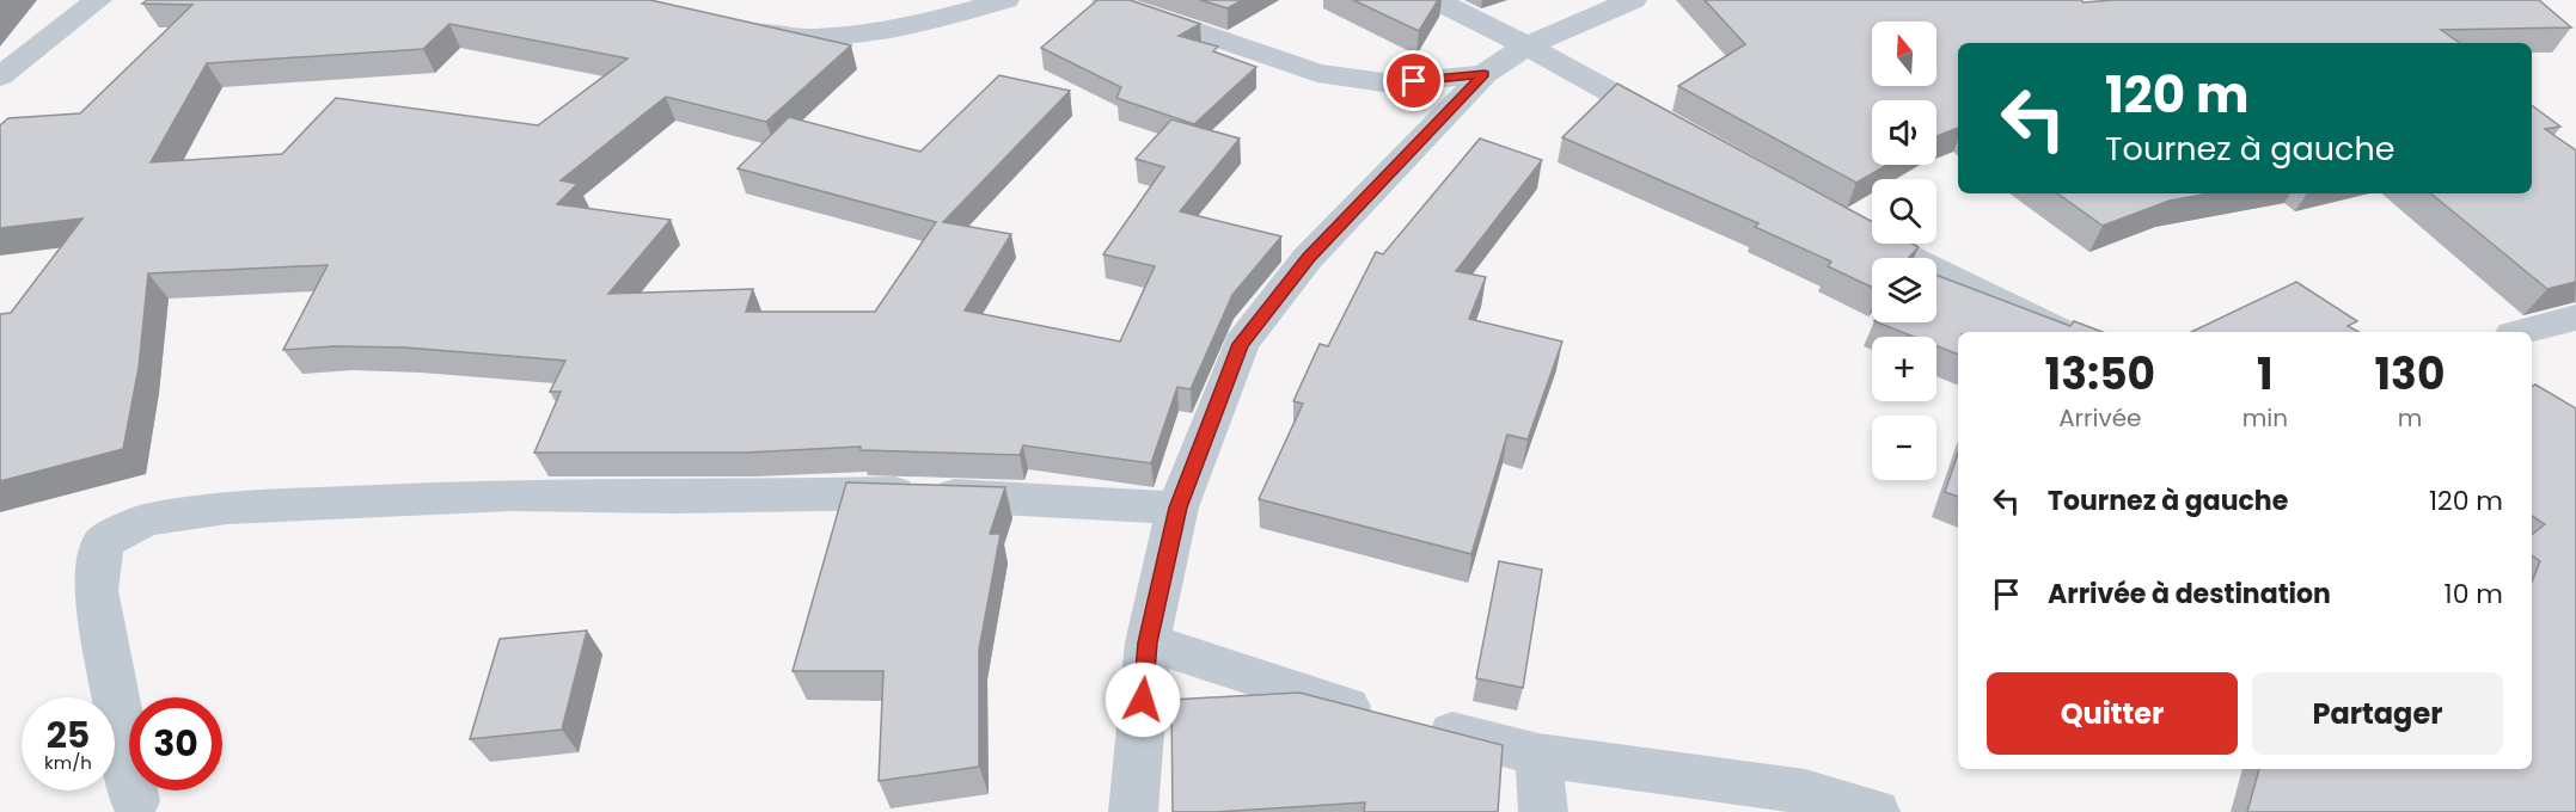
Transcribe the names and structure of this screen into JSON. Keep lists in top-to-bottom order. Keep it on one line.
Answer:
{"north":"top","page":{"map_buttons":["+","−"],"turn":["120 m","Tournez à gauche"],"eta":["13:50","Arrivée","1","min","130","m"],"list":[{"name":"Tournez à gauche","value":"120 m"},{"name":"Arrivée à destination","value":"10 m"}],"buttons":["Quitter","Partager"],"speed":"25 km/h","limit":"30"}}
